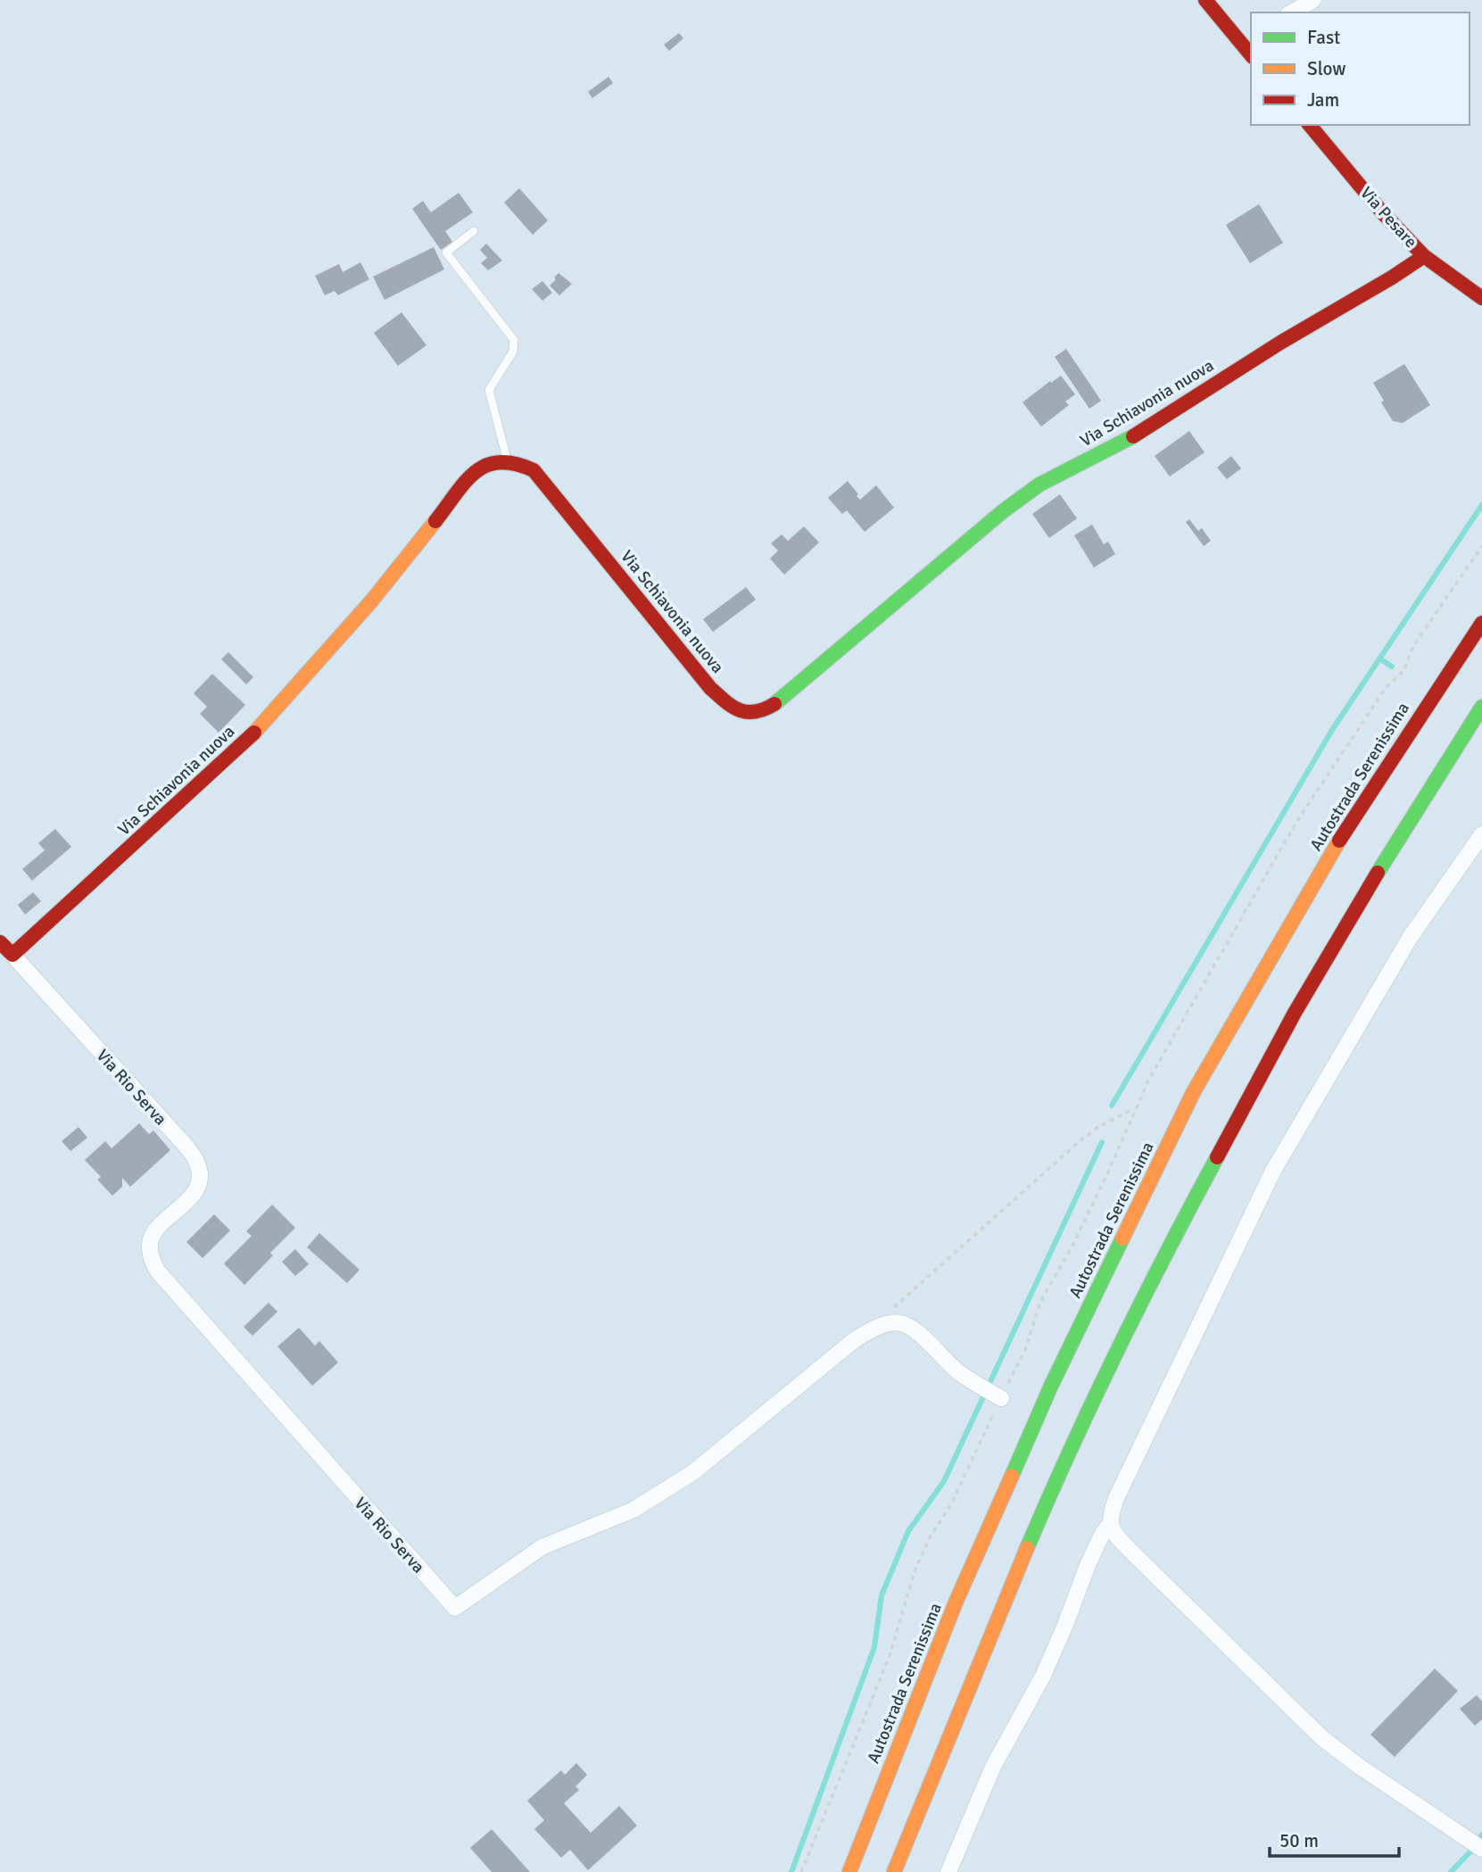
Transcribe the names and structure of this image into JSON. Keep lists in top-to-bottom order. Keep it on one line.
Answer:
{"streets":{"main road":["Via Pesare","Via Schiavonia nuova","Autostrada Serenissima"],"street":["Via Rio Serva"]},"crossings":[["Via Pesare","Via Schiavonia nuova"],["Via Schiavonia nuova","Via Rio Serva"]],"legend":["Fast","Slow","Jam"],"scale_bar":"50 m"}
